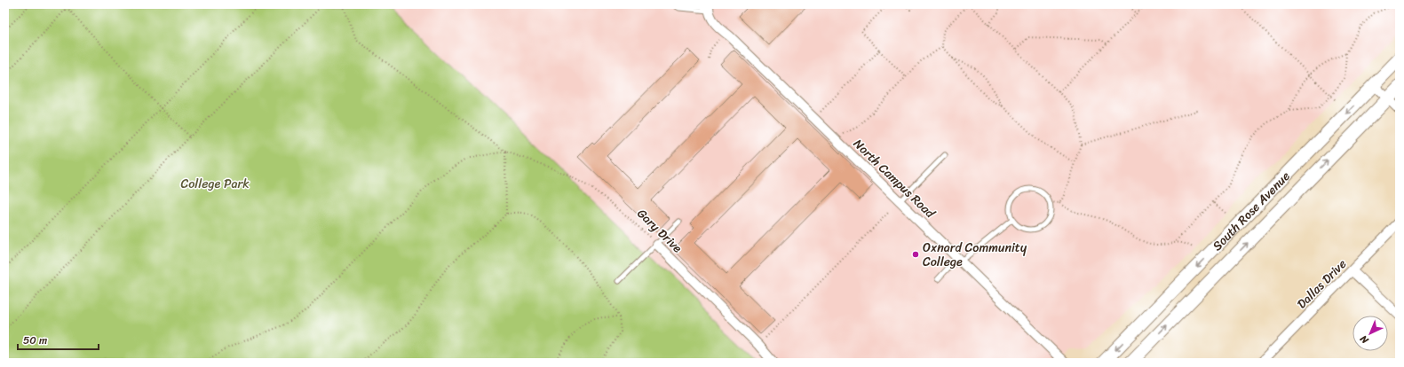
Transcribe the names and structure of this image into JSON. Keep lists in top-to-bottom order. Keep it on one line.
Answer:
{"streets":{"main road":["South Rose Avenue"],"street":["North Campus Road","Gary Drive","Dallas Drive"]},"parks":["College Park"],"places":["Oxnard Community College"],"scale_bar":"50 m","north":"bottom left"}
